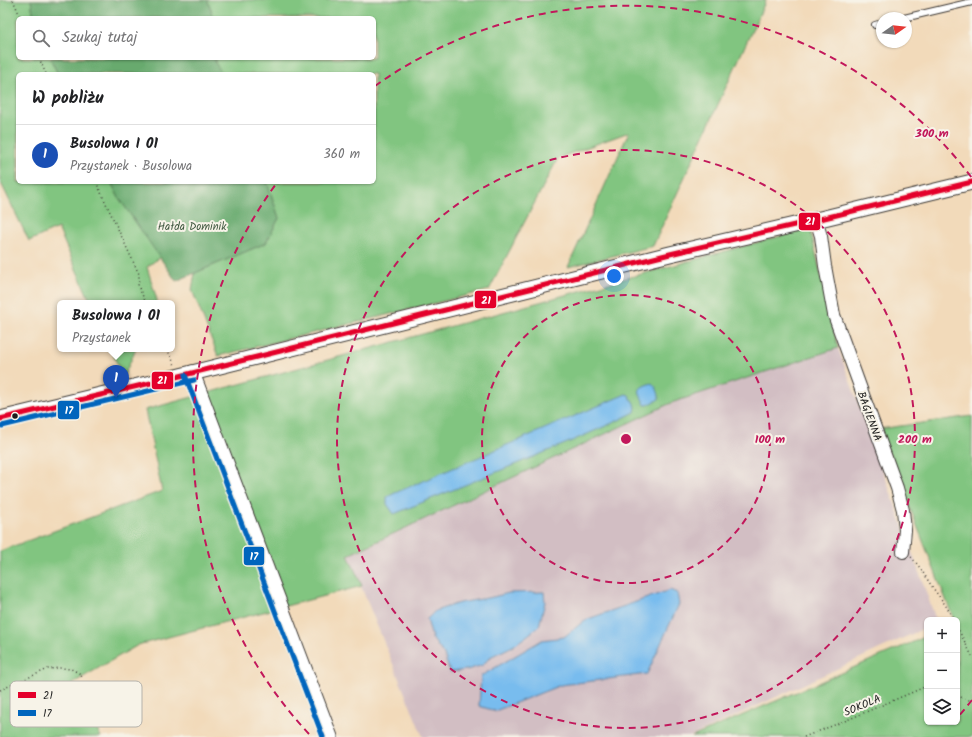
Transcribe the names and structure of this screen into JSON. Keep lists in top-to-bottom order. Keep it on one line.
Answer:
{"streets":{"street":["BAGIENNA"],"path":["SOKOLA"]},"parks":["Hałda Dominik"],"lines":["transit line 21","transit line 17"],"legend":["21","17"],"north":"right","page":{"search":"Szukaj tutaj","heading":"W pobliżu","list":[{"mark":"1","name":"Busolowa I 01","note":"Przystanek · Busolowa","value":"360 m"}],"popup":["Busolowa I 01","Przystanek"],"pins":"1","map_buttons":["+","−"]},"rings":["300 m","100 m","200 m"]}
